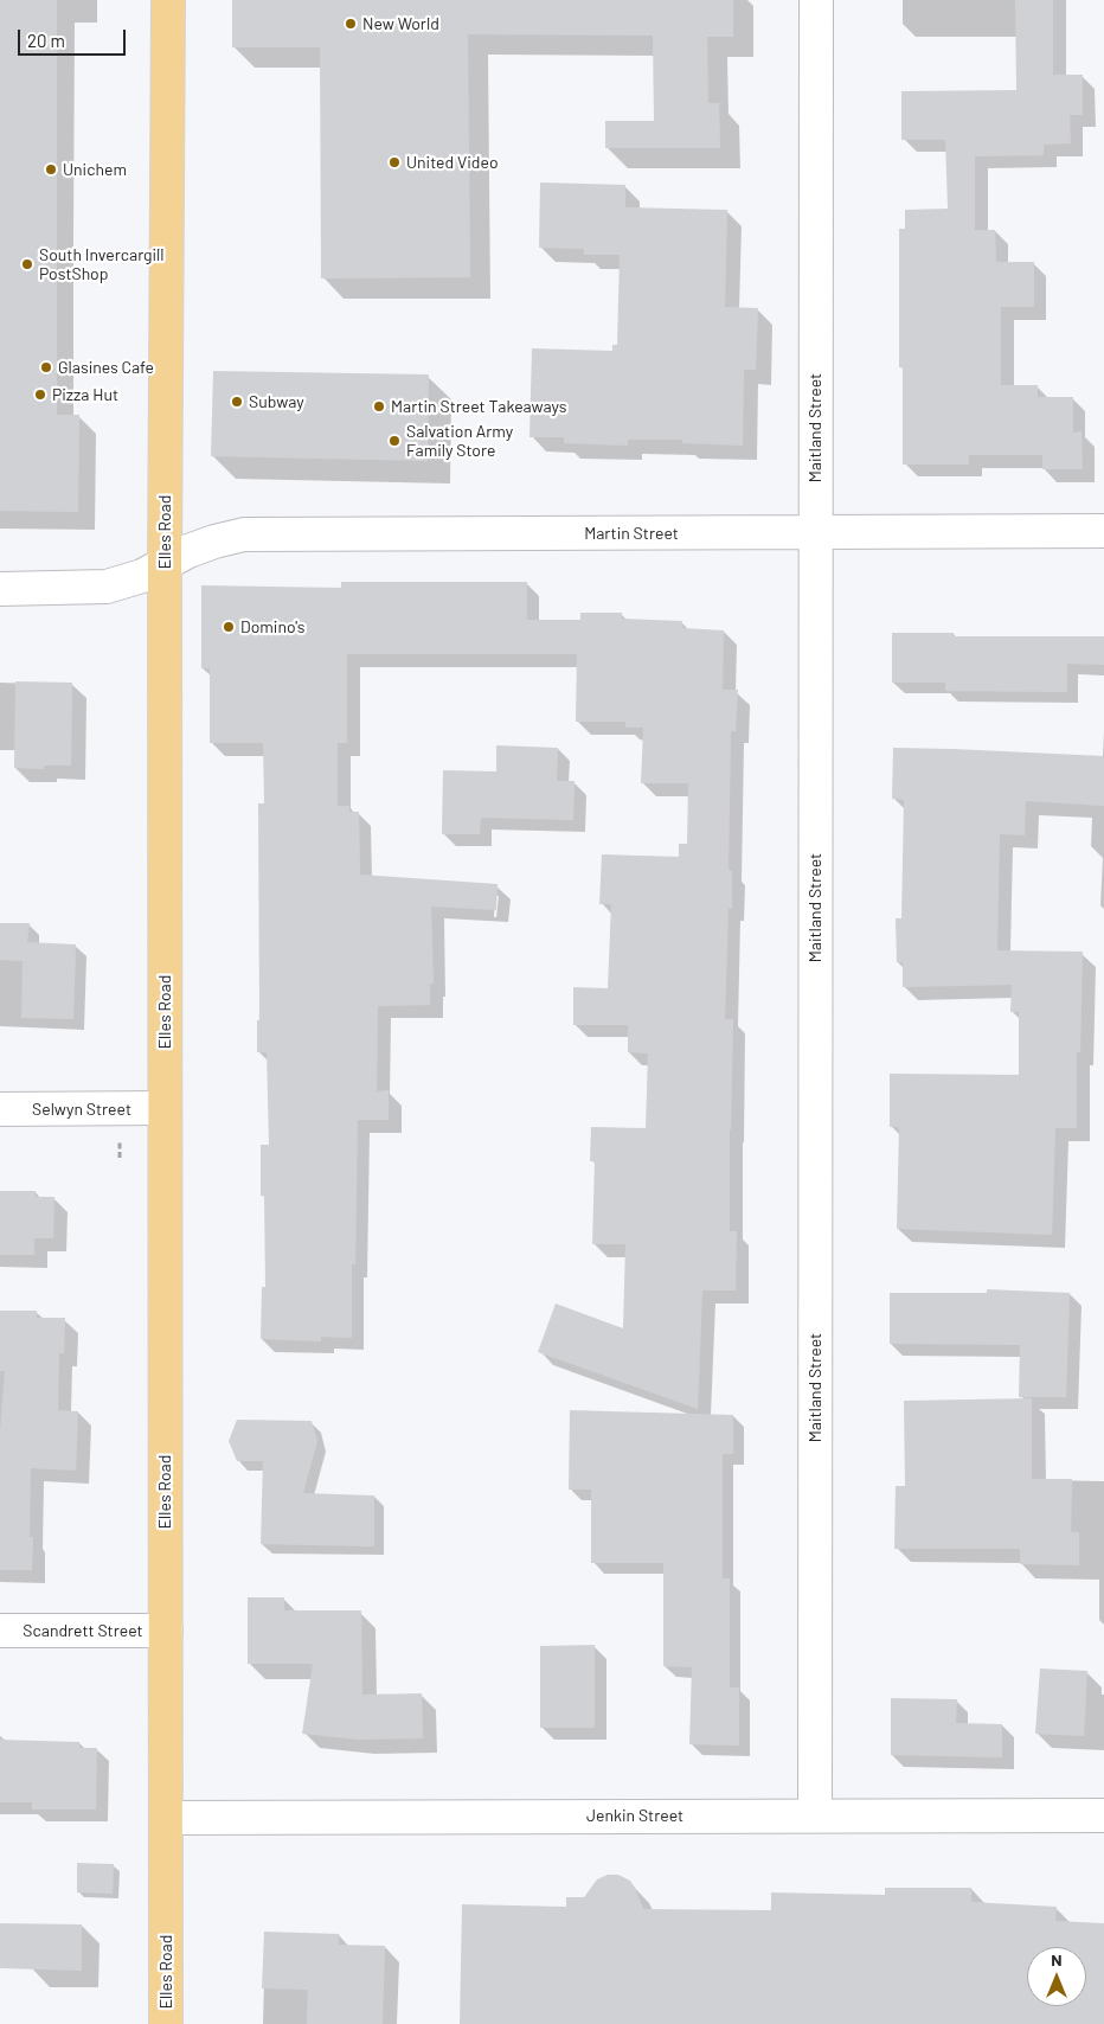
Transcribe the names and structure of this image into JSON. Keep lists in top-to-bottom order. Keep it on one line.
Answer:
{"streets":{"main road":["Elles Road"],"street":["Maitland Street","Martin Street","Selwyn Street","Scandrett Street","Jenkin Street"]},"crossings":[["Maitland Street","Martin Street"],["Maitland Street","Jenkin Street"],["Elles Road","Martin Street"],["Elles Road","Selwyn Street"],["Elles Road","Scandrett Street"],["Elles Road","Jenkin Street"]],"places":["New World","United Video","Unichem","South Invercargill PostShop","Glasines Cafe","Pizza Hut","Subway","Martin Street Takeaways","Salvation Army Family Store","Domino's"],"scale_bar":"20 m","north":"top"}
